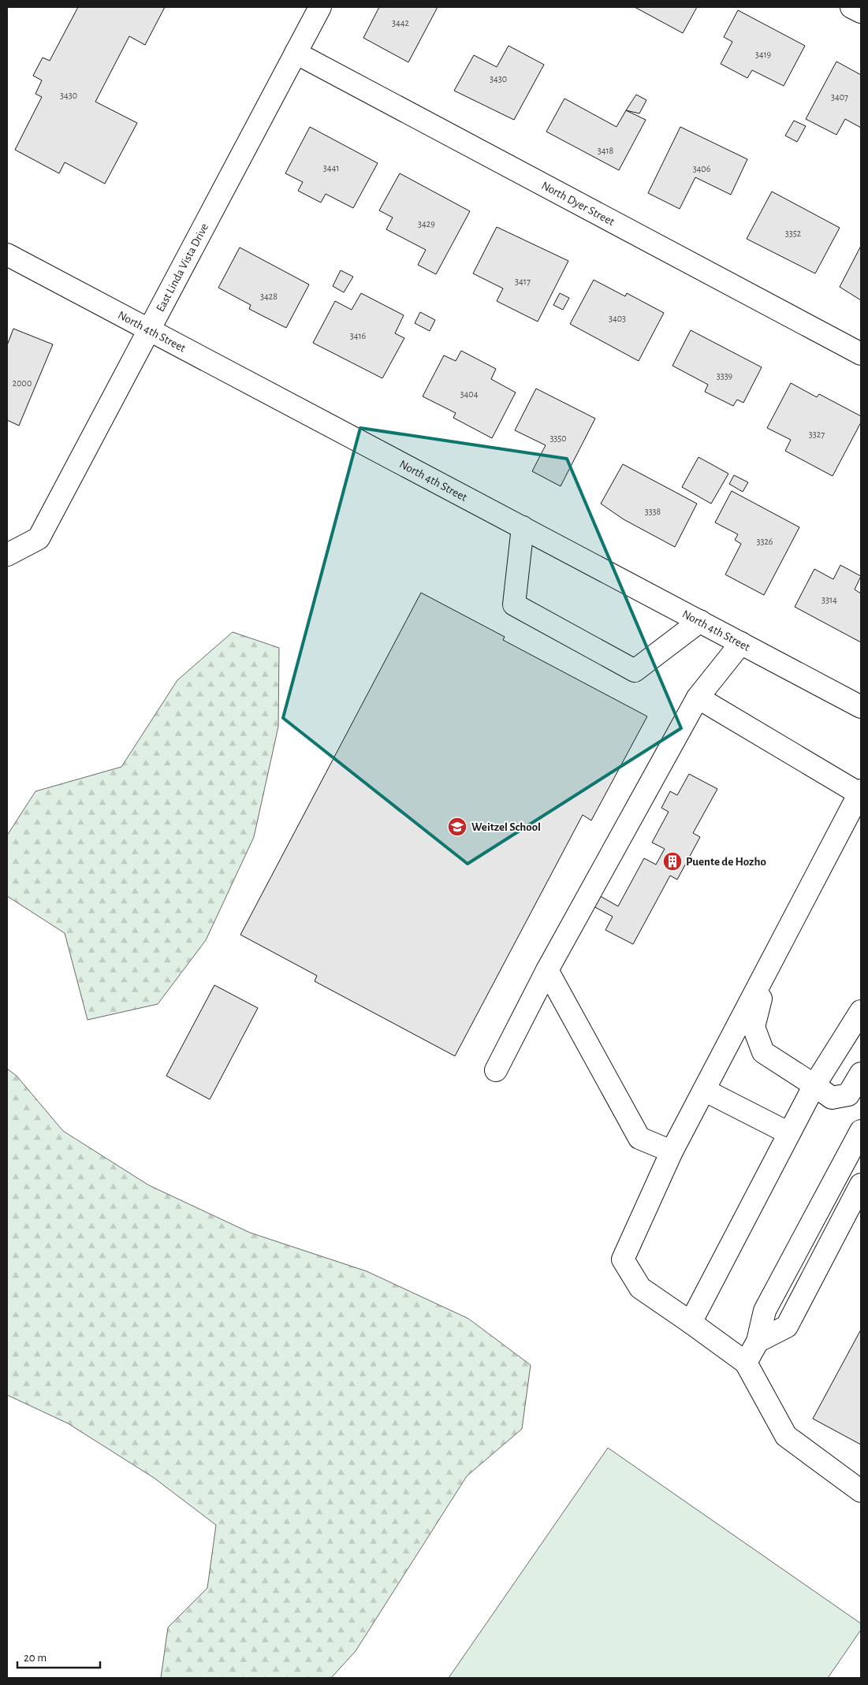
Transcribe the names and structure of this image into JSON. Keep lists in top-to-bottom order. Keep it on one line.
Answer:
{"streets":{"street":["North Dyer Street","East Linda Vista Drive","North 4th Street"]},"crossings":[["North Dyer Street","East Linda Vista Drive"],["East Linda Vista Drive","North 4th Street"]],"places":{"school or university":["Weitzel School"],"building":["Puente de Hozho"]},"house_numbers":["3442","3419","3430","3430","3407","3418","3441","3406","3429","3352","3417","3428","3403","3416","3339","2000","3404","3327","3350","3338","3326","3314"],"scale_bar":"20 m"}
